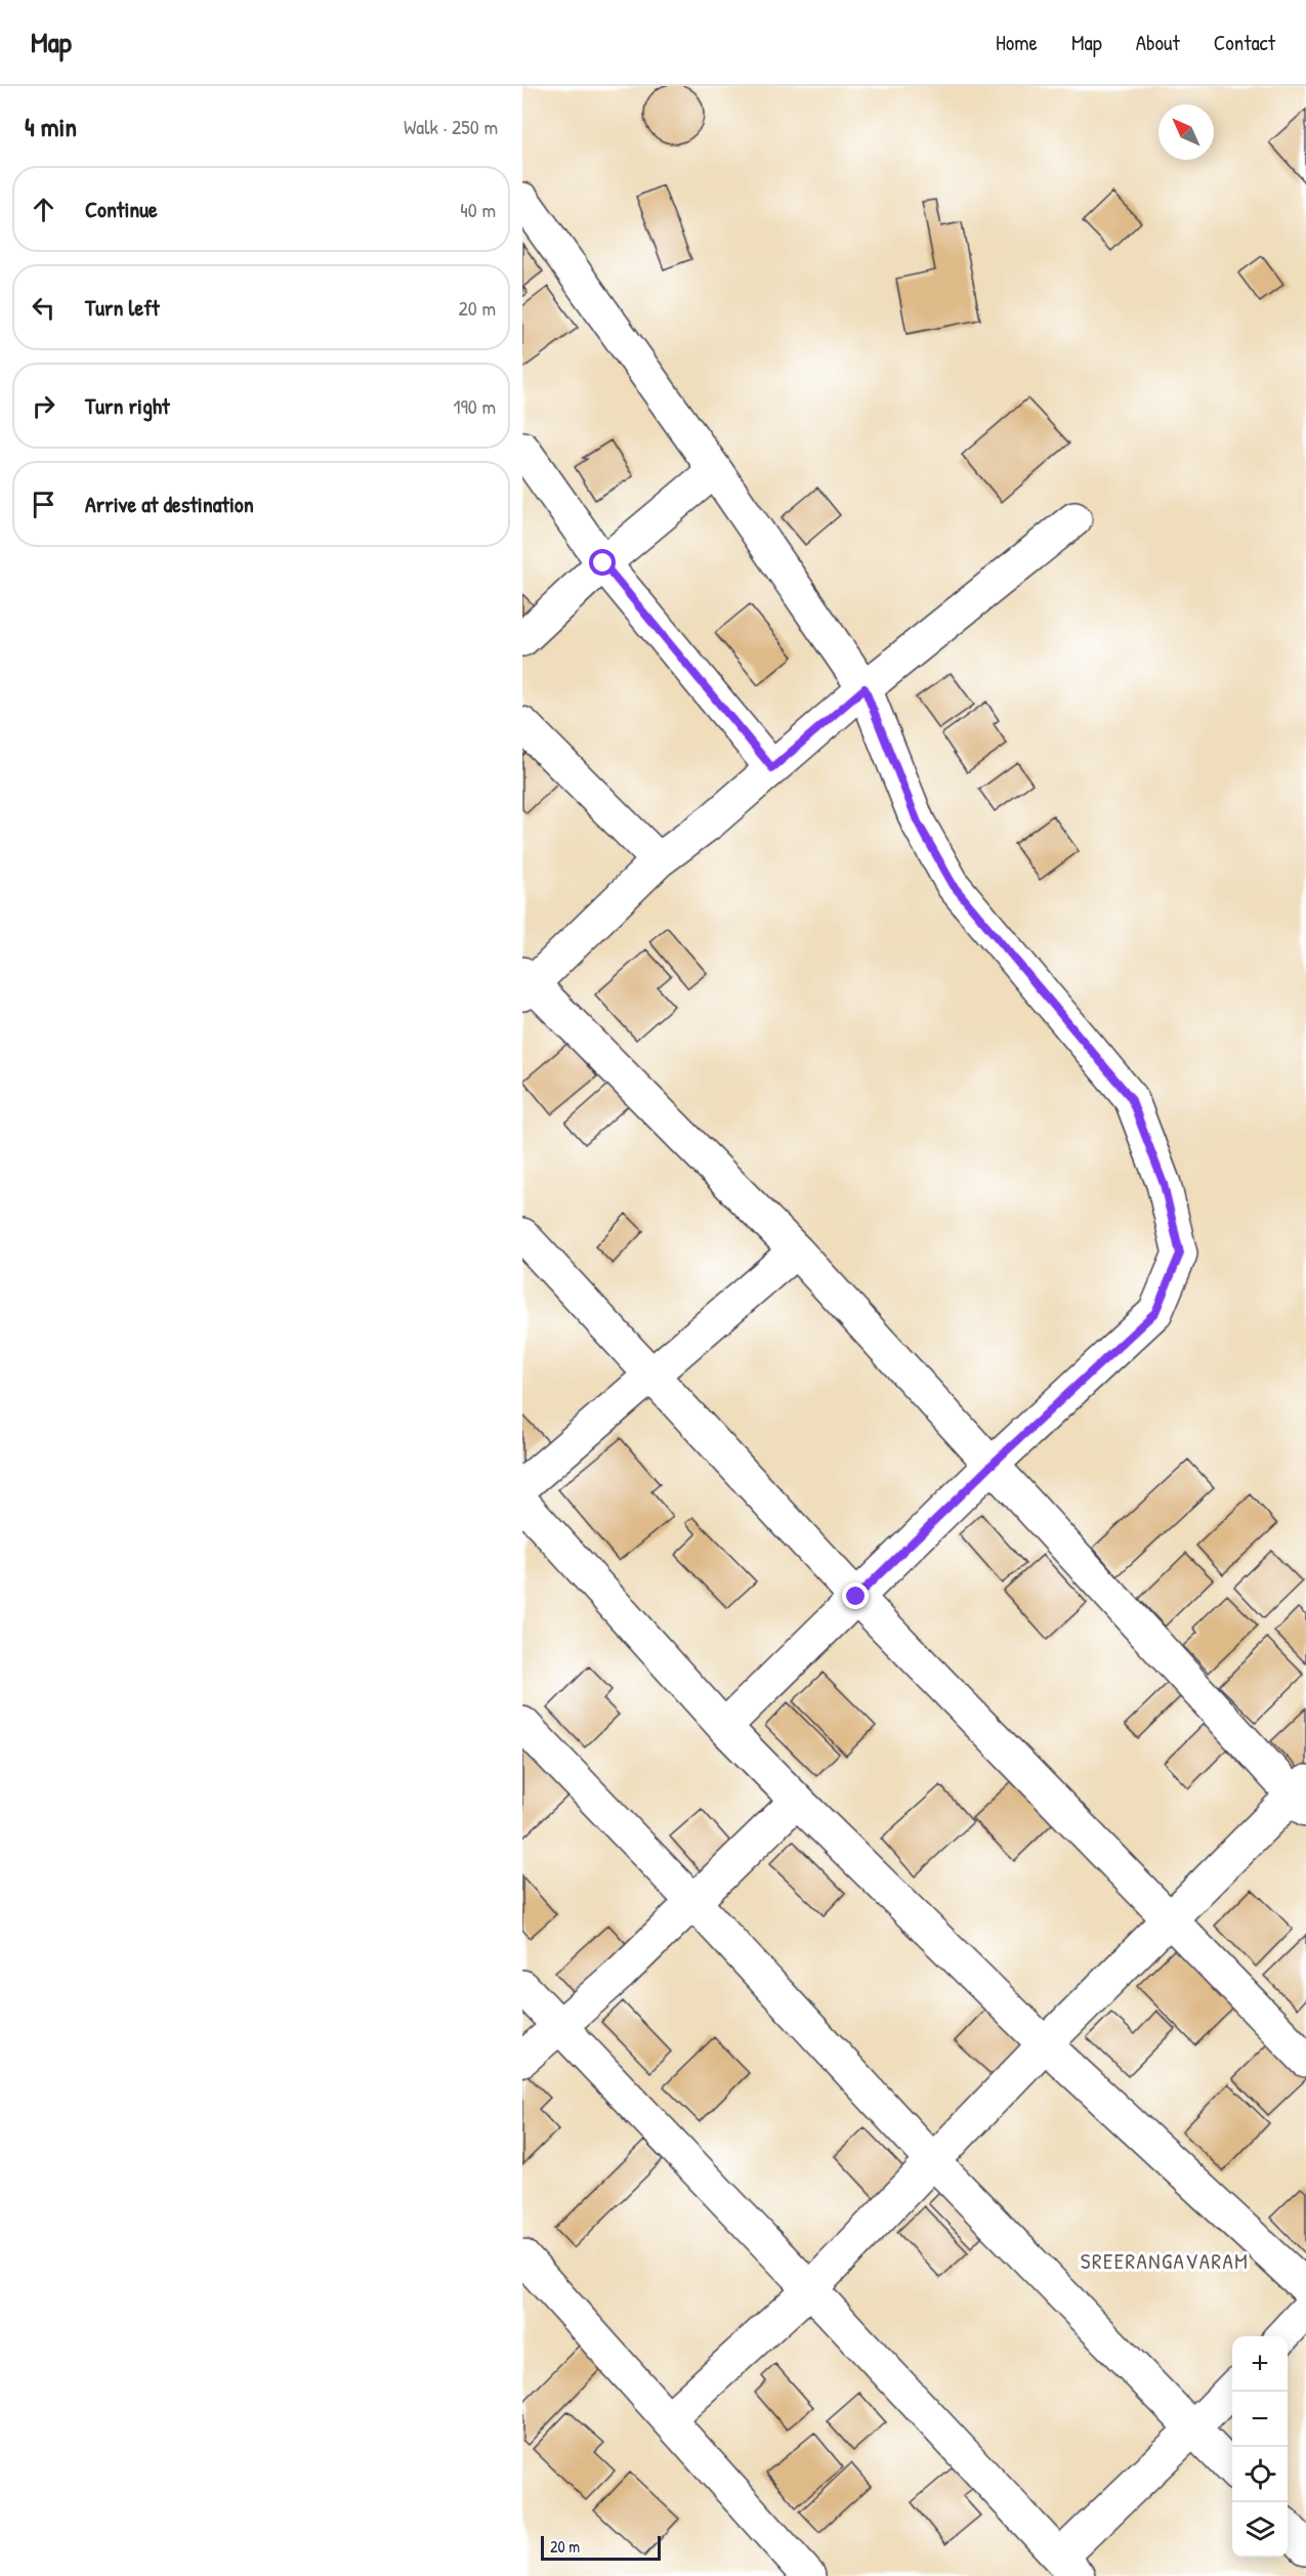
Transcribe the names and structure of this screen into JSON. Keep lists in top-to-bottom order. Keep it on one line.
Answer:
{"districts":["SREERANGAVARAM"],"scale_bar":"20 m","north":"top left","page":{"header":"Map","nav":["Home","Map","About","Contact"],"heading":["4 min","Walk · 250 m"],"list":[["Continue","40 m"],["Turn left","20 m"],["Turn right","190 m"],"Arrive at destination"],"map_buttons":["+","−"],"scale":"20 m"}}
